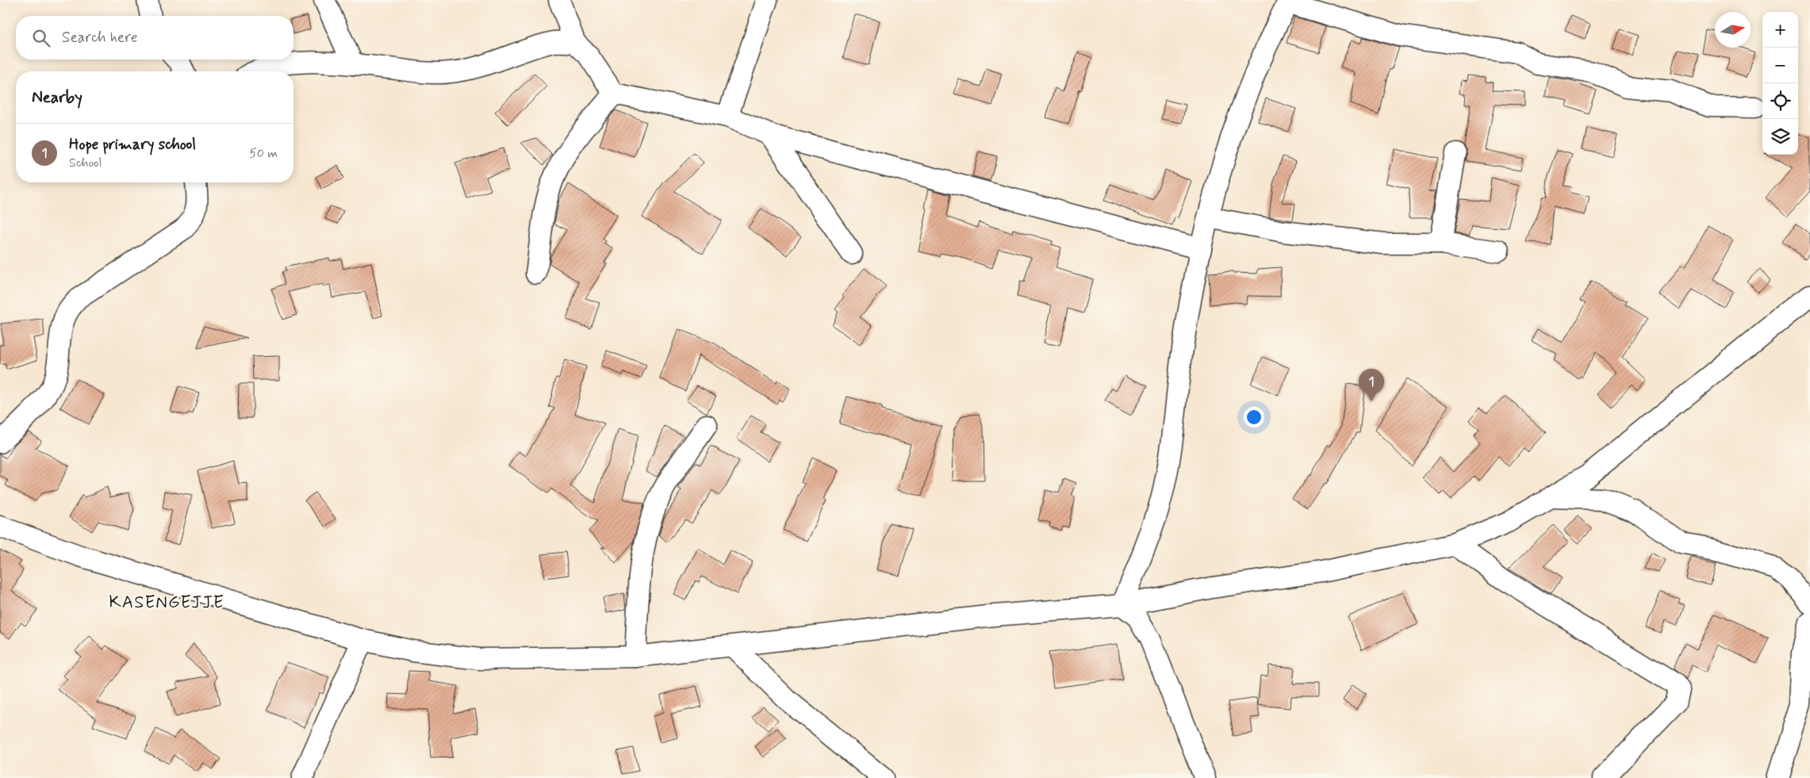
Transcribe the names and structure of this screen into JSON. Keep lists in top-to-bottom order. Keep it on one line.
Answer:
{"districts":["KASENGEJJE"],"north":"right","page":{"map_buttons":["+","−"],"search":"Search here","heading":"Nearby","list":[{"mark":"1","name":"Hope primary school","note":"School","value":"50 m"}],"pins":"1"}}
